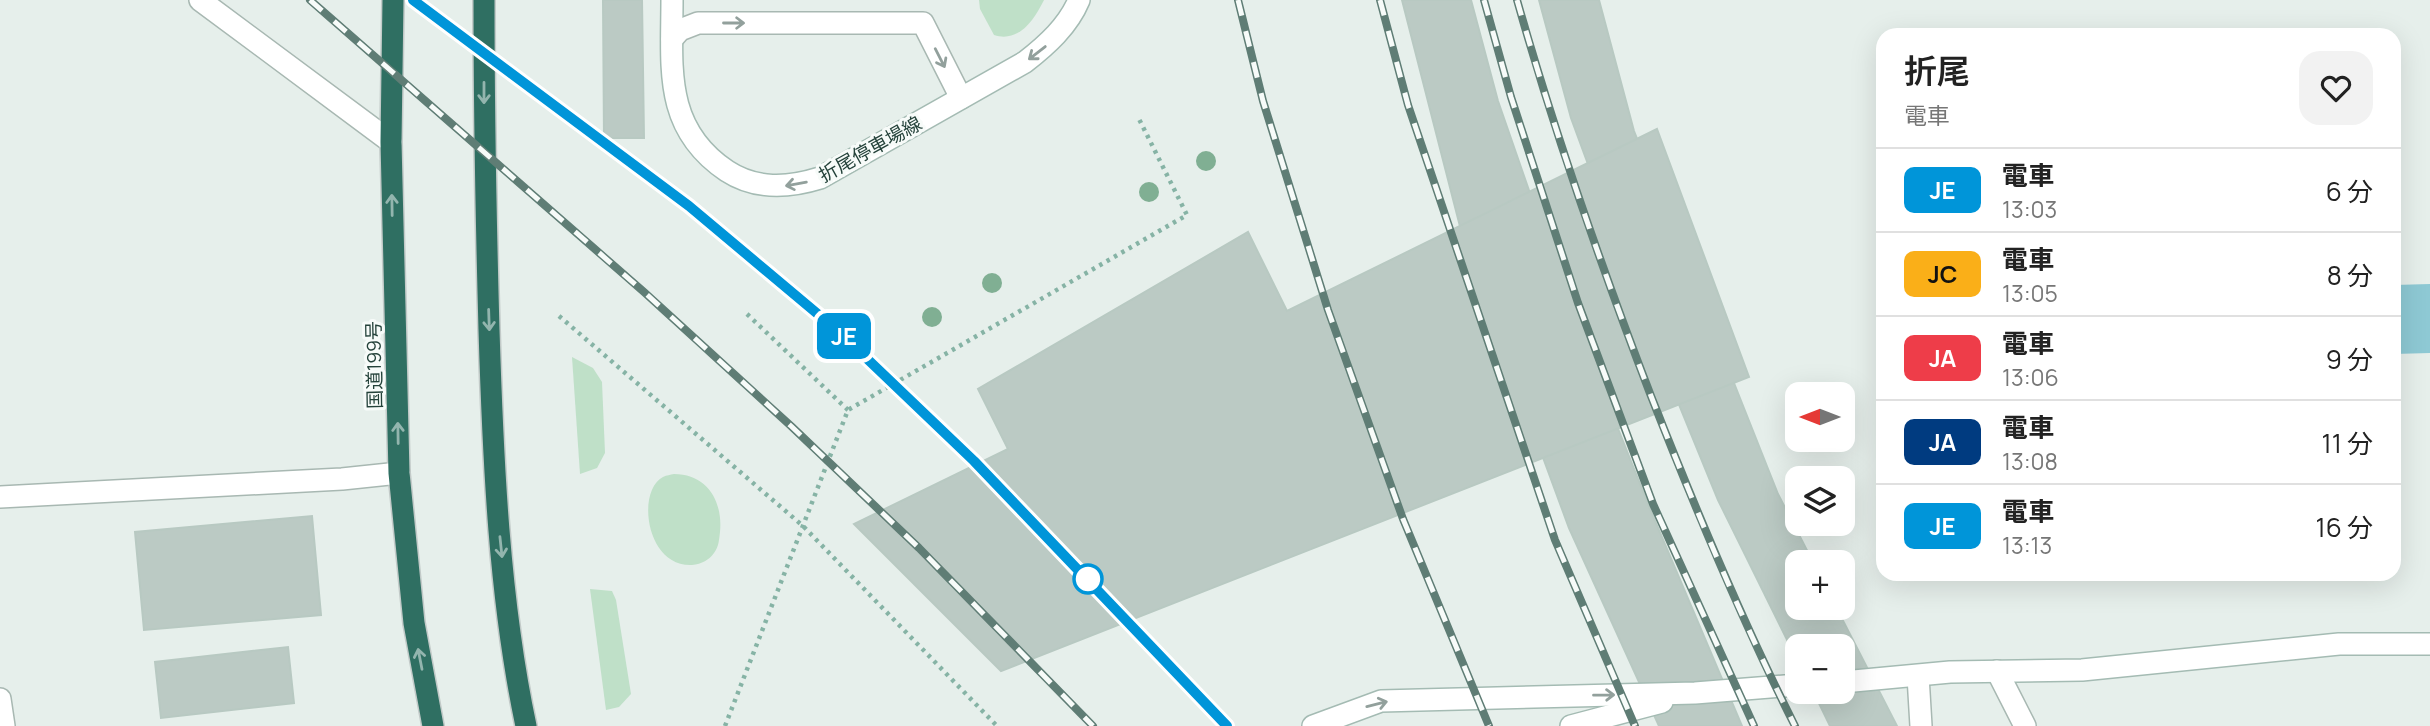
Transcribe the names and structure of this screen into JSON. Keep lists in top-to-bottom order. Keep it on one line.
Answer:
{"streets":{"highway":["国道199号"],"street":["折尾停車場線"]},"north":"left","page":{"on_map":"JE","heading":["折尾","電車"],"list":[{"mark":"JE","name":"電車","note":"13:03","value":"6 分"},{"mark":"JC","name":"電車","note":"13:05","value":"8 分"},{"mark":"JA","name":"電車","note":"13:06","value":"9 分"},{"mark":"JA","name":"電車","note":"13:08","value":"11 分"},{"mark":"JE","name":"電車","note":"13:13","value":"16 分"}],"map_buttons":["+","−"]}}
